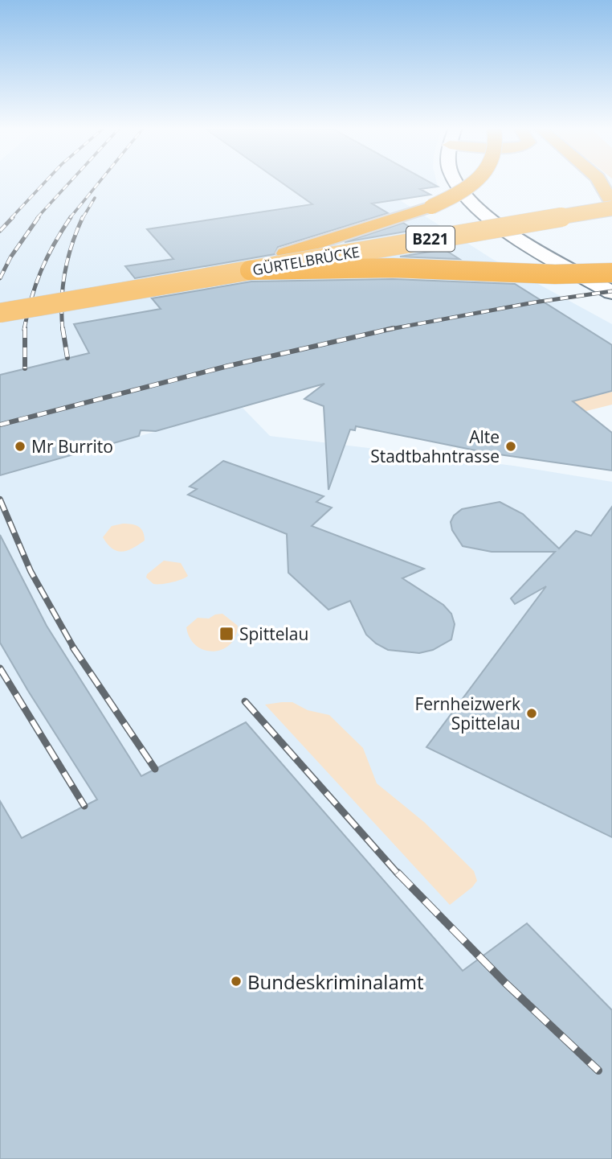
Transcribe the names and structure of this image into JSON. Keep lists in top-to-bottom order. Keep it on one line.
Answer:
{"streets":{"main road":["B221","GÜRTELBRÜCKE"]},"places":{"other":["Mr Burrito","Alte Stadtbahntrasse","Fernheizwerk Spittelau","Bundeskriminalamt"],"transit":["Spittelau"]}}
